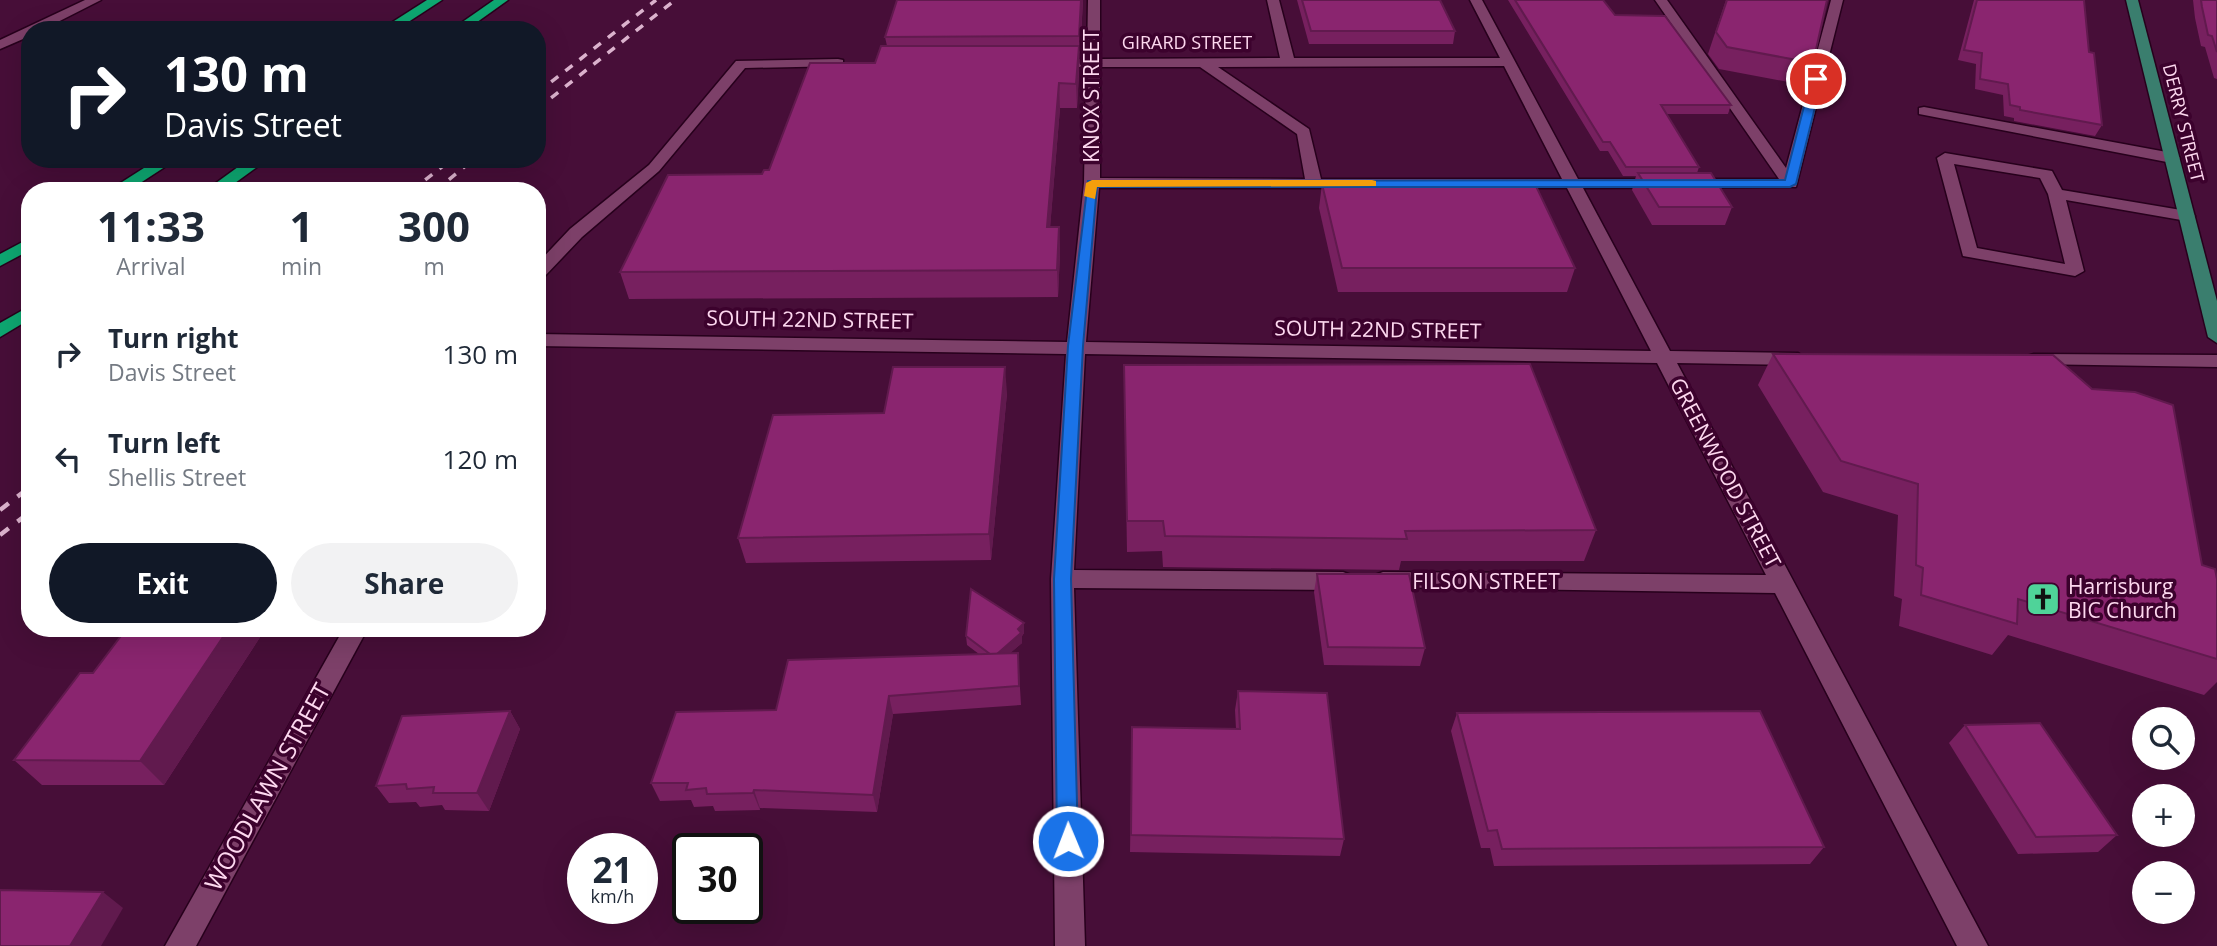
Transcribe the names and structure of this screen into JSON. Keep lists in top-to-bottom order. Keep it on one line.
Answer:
{"streets":{"main road":["DERRY STREET"],"street":["GIRARD STREET","KNOX STREET","SOUTH 22ND STREET","GREENWOOD STREET","FILSON STREET","WOODLAWN STREET"]},"crossings":[["GIRARD STREET","KNOX STREET"],["GIRARD STREET","GREENWOOD STREET"],["KNOX STREET","SOUTH 22ND STREET"],["KNOX STREET","FILSON STREET"],["SOUTH 22ND STREET","GREENWOOD STREET"],["GREENWOOD STREET","FILSON STREET"]],"places":{"church":["Harrisburg BIC Church"]},"page":{"turn":["130 m","Davis Street"],"eta":["11:33","Arrival","1","min","300","m"],"list":[{"name":"Turn right","note":"Davis Street","value":"130 m"},{"name":"Turn left","note":"Shellis Street","value":"120 m"}],"buttons":["Exit","Share"],"map_buttons":["+","−"],"speed":"21 km/h","limit":"30"}}
